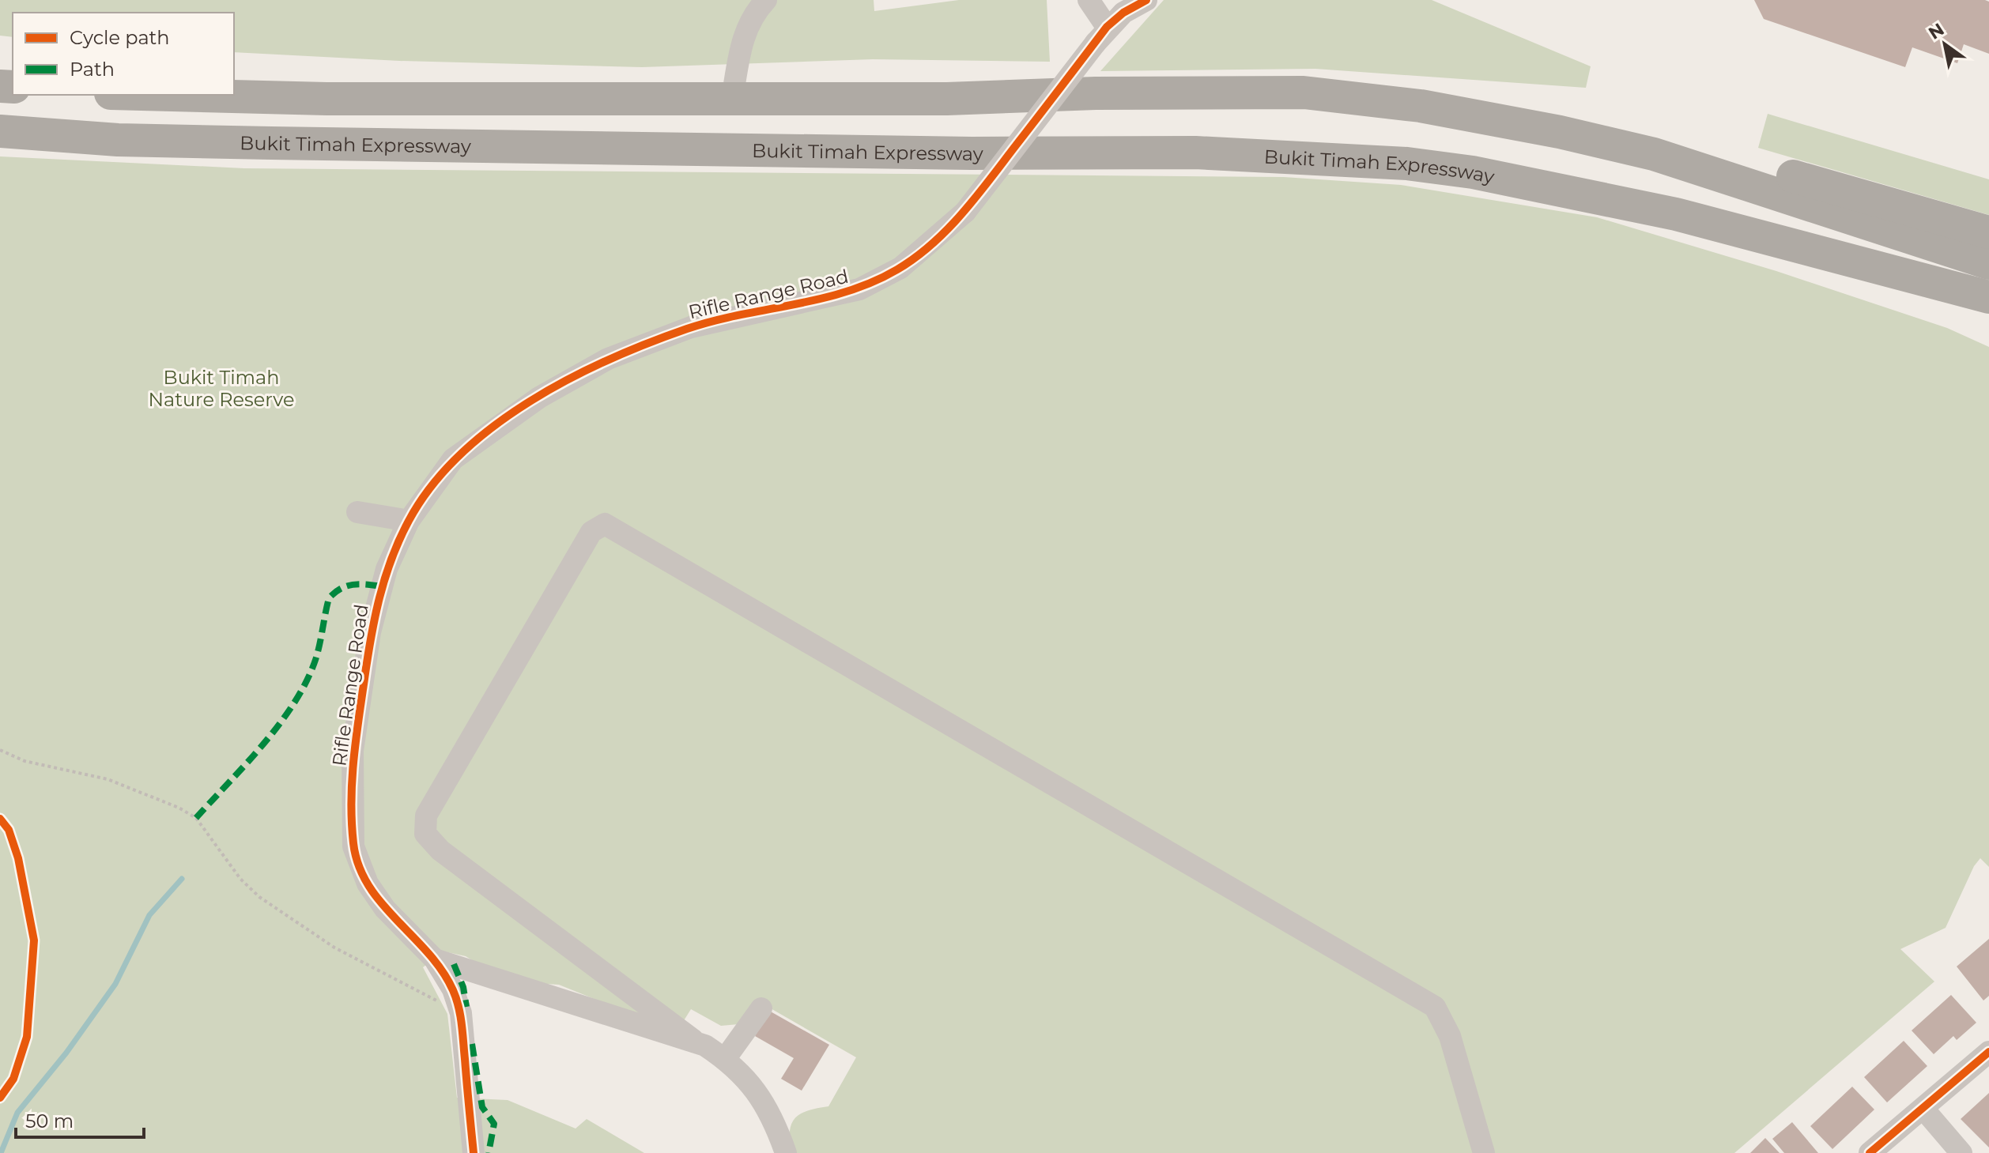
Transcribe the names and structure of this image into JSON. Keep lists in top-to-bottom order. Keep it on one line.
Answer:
{"streets":{"highway":["Bukit Timah Expressway"],"street":["Rifle Range Road"]},"parks":["Bukit Timah Nature Reserve"],"legend":["Cycle path","Path"],"scale_bar":"50 m","north":"top left"}
